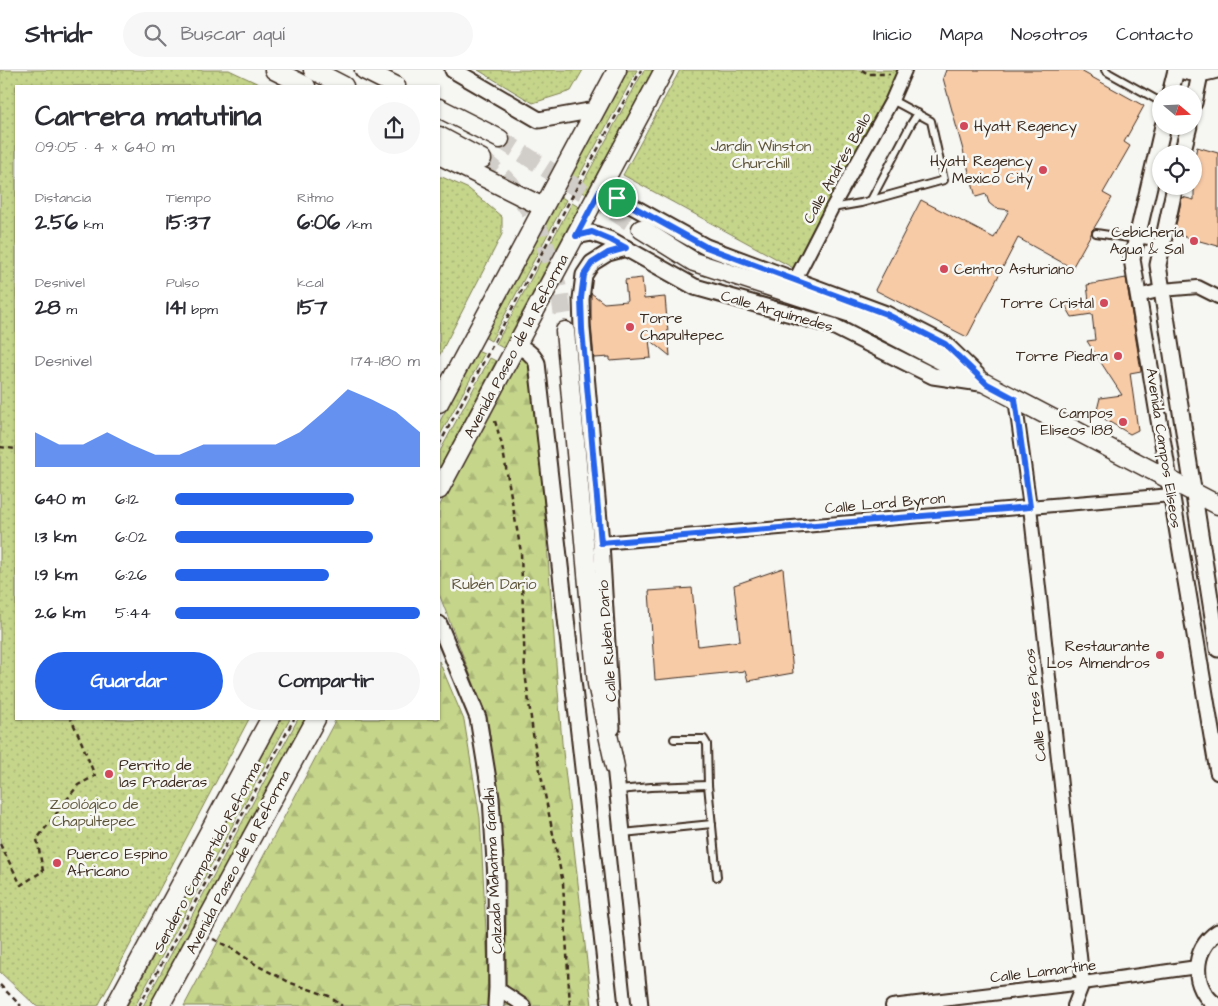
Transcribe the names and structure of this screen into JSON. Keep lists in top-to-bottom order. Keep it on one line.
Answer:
{"streets":{"main road":["Calle Arquímedes","Avenida Paseo de la Reforma"],"street":["Calle Andrés Bello","Avenida Campos Elíseos","Calle Lord Byron","Calle Rubén Darío","Calle Tres Picos","Calzada Mahatma Gandhi","Calle Lamartine"],"path":["Sendero Compartido Reforma"]},"crossings":[["Calle Andrés Bello","Calle Arquímedes"],["Calle Arquímedes","Avenida Paseo de la Reforma"],["Calle Arquímedes","Avenida Campos Elíseos"],["Calle Arquímedes","Calle Lord Byron"],["Calle Arquímedes","Calle Rubén Darío"],["Calle Arquímedes","Calle Tres Picos"],["Avenida Campos Elíseos","Calle Lord Byron"],["Calle Lord Byron","Calle Rubén Darío"],["Calle Lord Byron","Calle Tres Picos"],["Calle Tres Picos","Calle Lamartine"]],"parks":["Jardín Winston Churchill","Rubén Dario","Zoológico de Chapultepec"],"places":["Hyatt Regency","Hyatt Regency Mexico City","Cebichería Agua & Sal","Centro Asturiano","Torre Cristal","Torre Chapultepec","Torre Piedra","Campos Eliseos 188","Restaurante Los Almendros","Perrito de las Praderas","Puerco Espino Africano"],"north":"right","page":{"header":"Stridr","search":"Buscar aquí","nav":["Inicio","Mapa","Nosotros","Contacto"],"heading":["Carrera matutina","09:05 · 4 × 640 m"],"stats":[["Distancia","2.56 km"],["Tiempo","15:37"],["Ritmo","6:06 /km"],["Desnivel","28 m"],["Pulso","141 bpm"],["kcal","157"]],"chart":["Desnivel","174–180 m"],"list":[{"name":"640 m","note":"6:12"},{"name":"1.3 km","note":"6:02"},{"name":"1.9 km","note":"6:26"},{"name":"2.6 km","note":"5:44"}],"buttons":["Guardar","Compartir"]}}
